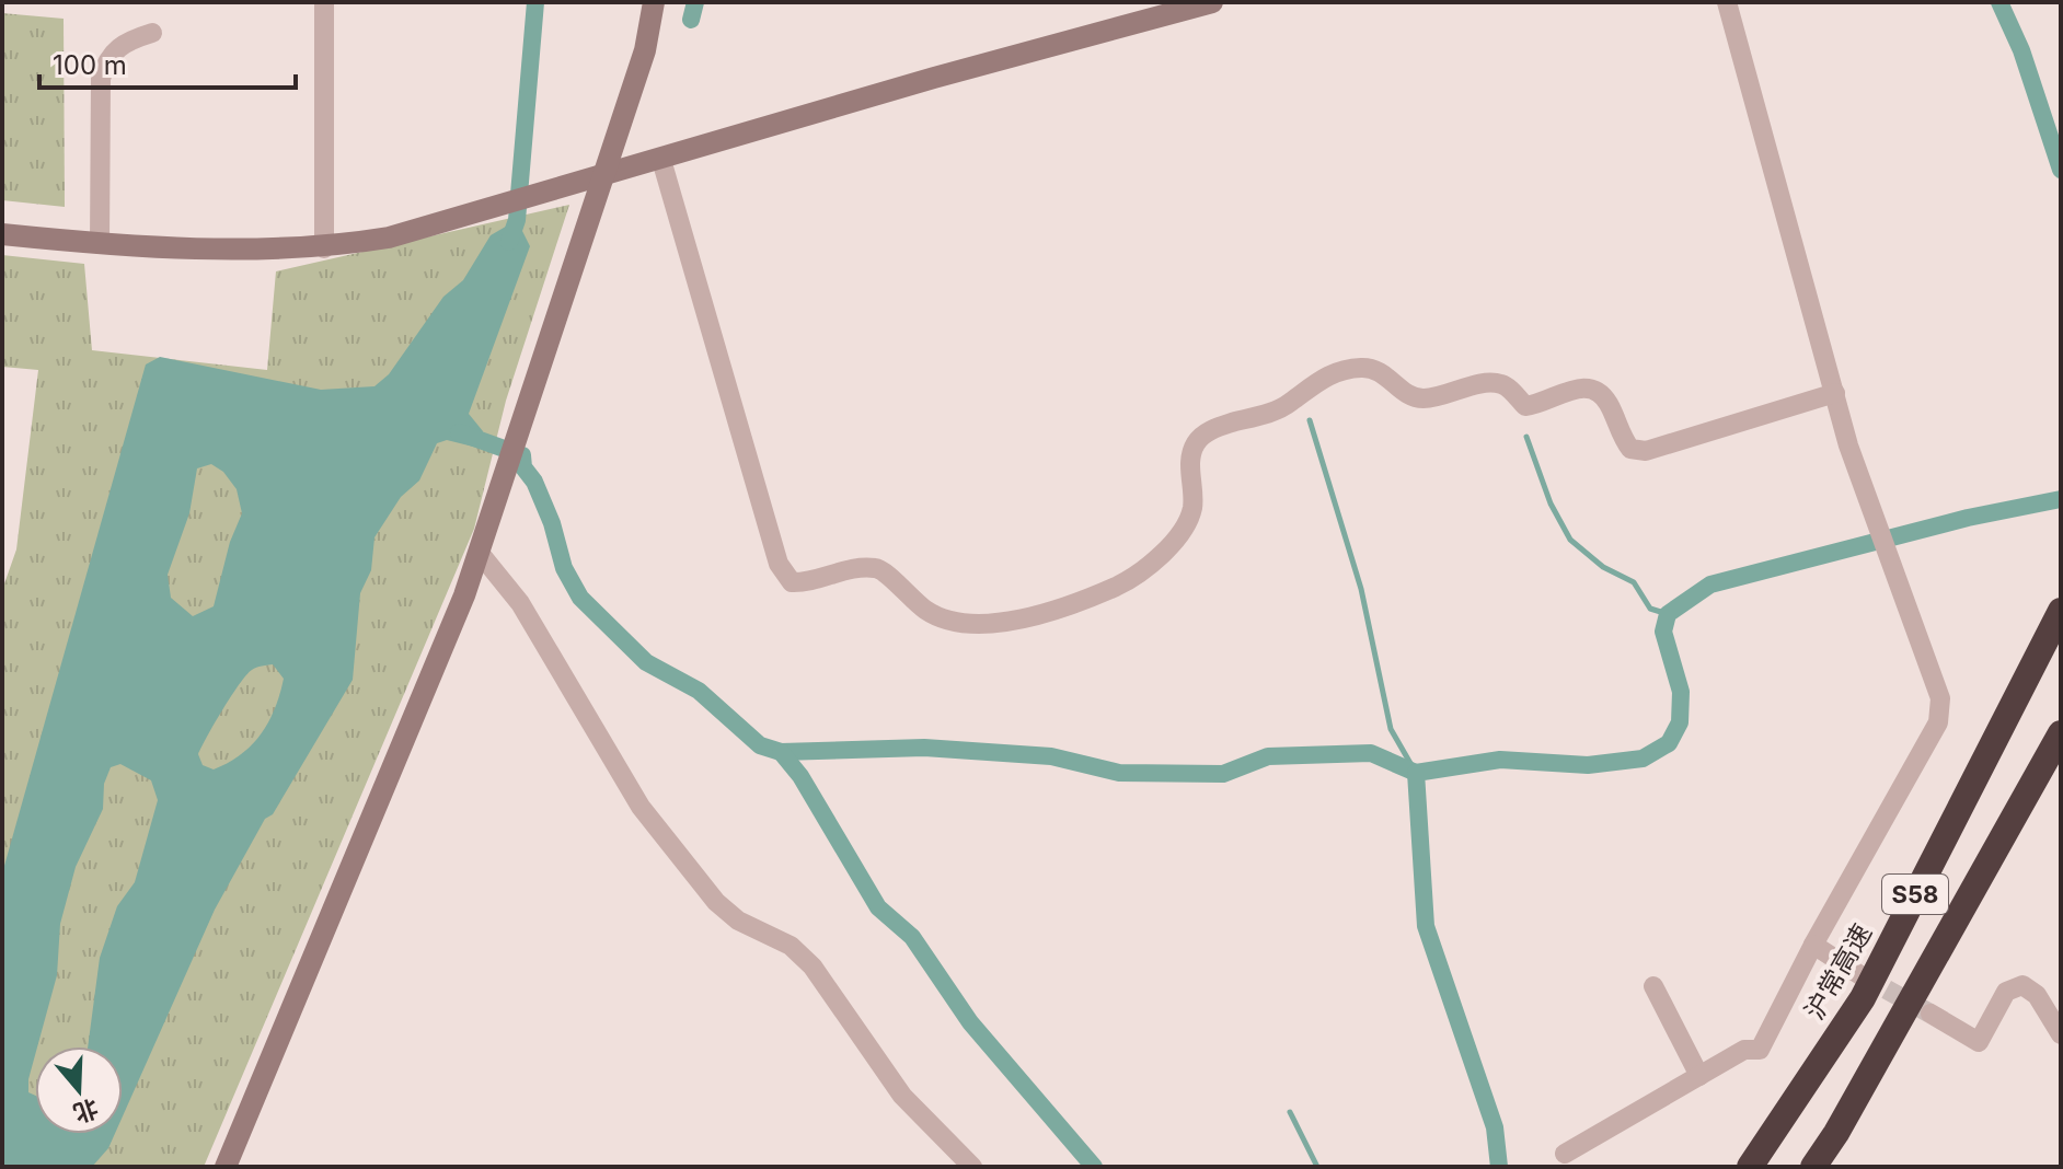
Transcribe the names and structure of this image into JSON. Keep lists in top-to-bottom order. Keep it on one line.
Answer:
{"streets":{"highway":["S58","沪常高速"]},"scale_bar":"100 m","north":"bottom"}
